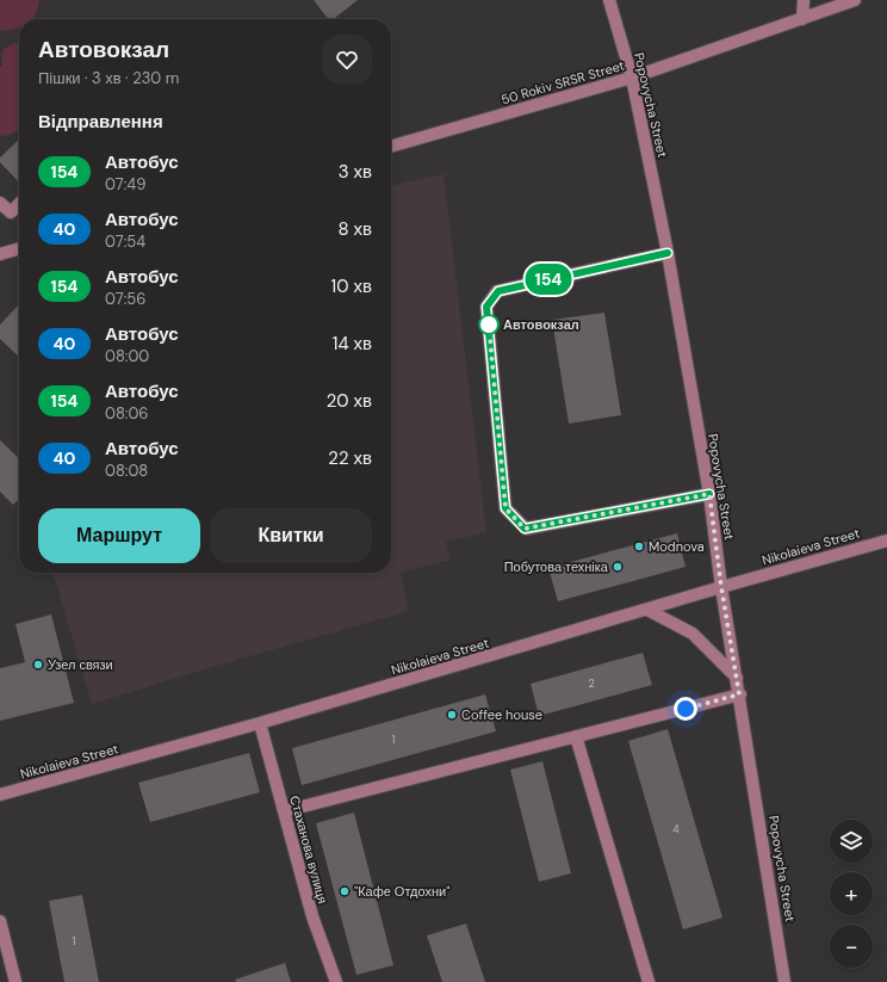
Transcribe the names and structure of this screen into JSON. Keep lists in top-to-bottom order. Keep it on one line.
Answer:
{"streets":{"street":["50 Rokiv SRSR Street","Popovycha Street","Nikolaieva Street","Стаханова вулиця"]},"crossings":[["50 Rokiv SRSR Street","Popovycha Street"],["Popovycha Street","Nikolaieva Street"],["Nikolaieva Street","Стаханова вулиця"]],"places":["Автовокзал","Modnova","Побутова техніка","Узел связи","Coffee house","\"Кафе Отдохни\""],"lines":["bus line 154"],"house_numbers":["2","1","4","1"],"page":{"on_map":"154","heading":[["Автовокзал","Пішки · 3 хв · 230 m"],"Відправлення"],"list":[{"mark":"154","name":"Автобус","note":"07:49","value":"3 хв"},{"mark":"40","name":"Автобус","note":"07:54","value":"8 хв"},{"mark":"154","name":"Автобус","note":"07:56","value":"10 хв"},{"mark":"40","name":"Автобус","note":"08:00","value":"14 хв"},{"mark":"154","name":"Автобус","note":"08:06","value":"20 хв"},{"mark":"40","name":"Автобус","note":"08:08","value":"22 хв"}],"buttons":["Маршрут","Квитки"],"map_buttons":["+","−"]}}
